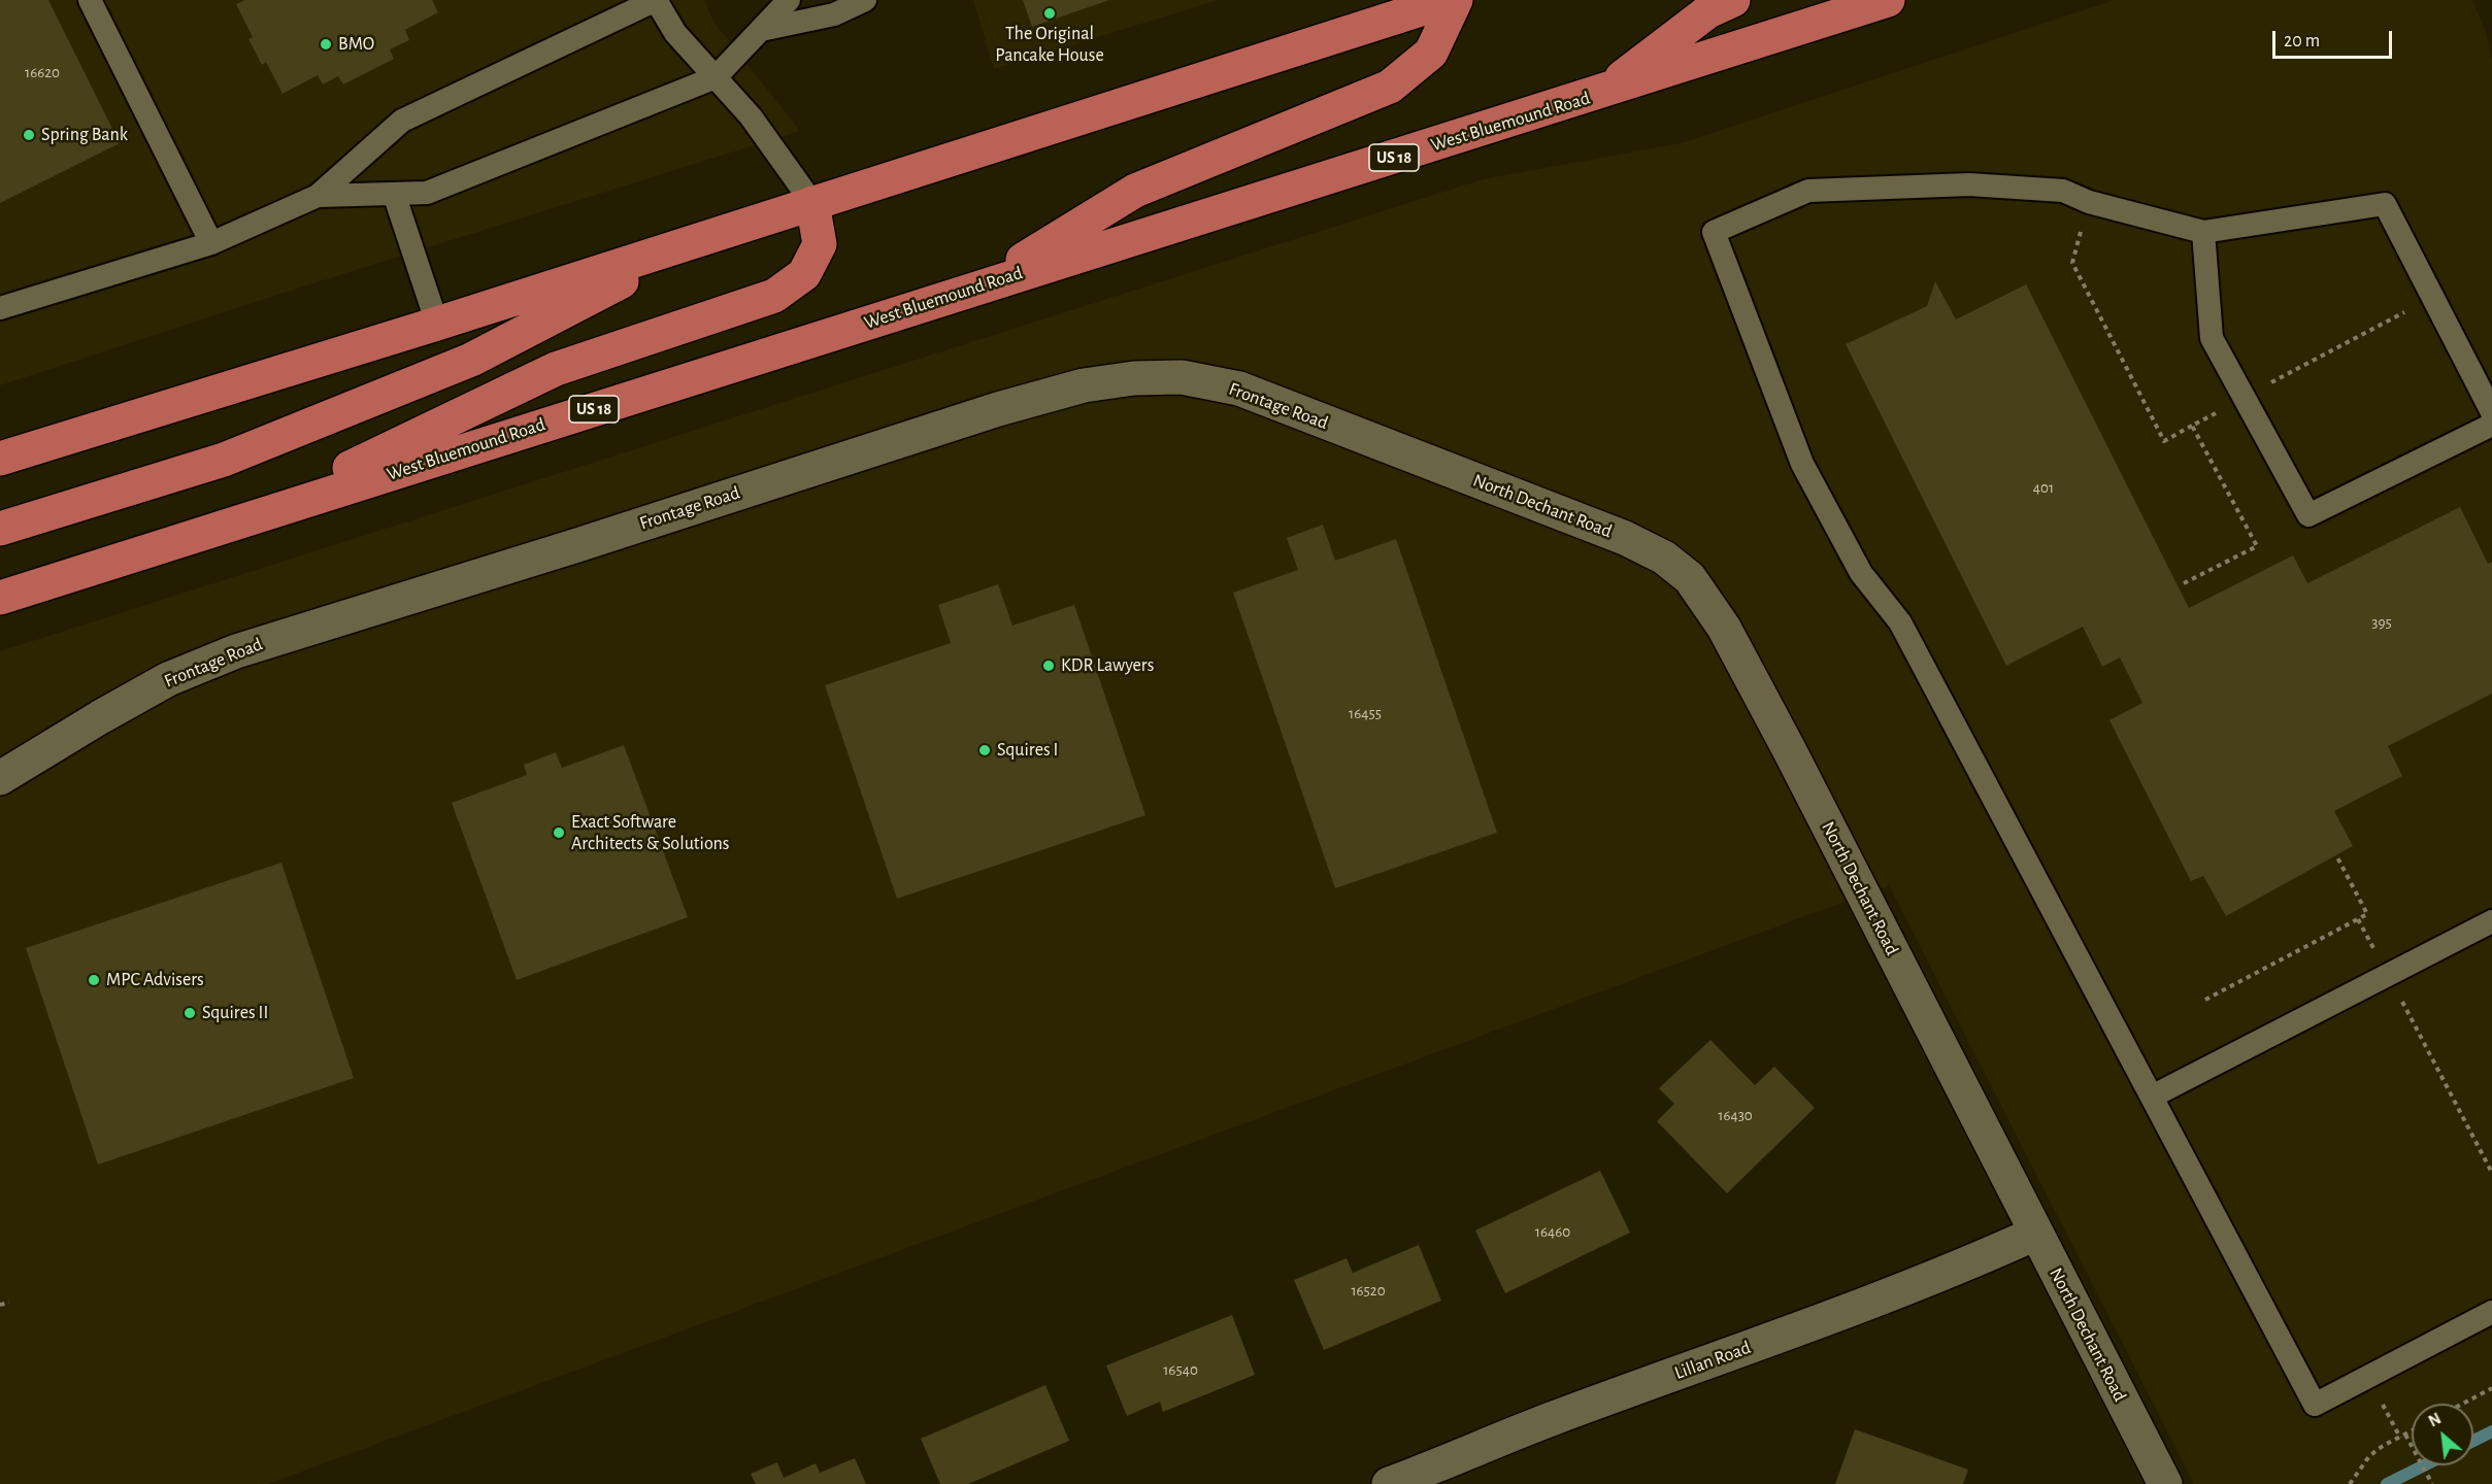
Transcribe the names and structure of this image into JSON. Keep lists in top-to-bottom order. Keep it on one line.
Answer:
{"streets":{"main road":["West Bluemound Road","US 18"],"street":["Frontage Road","North Dechant Road","Lillan Road"]},"crossings":[["Frontage Road","North Dechant Road"],["North Dechant Road","Lillan Road"]],"places":["The Original Pancake House","BMO","Spring Bank","KDR Lawyers","Squires I","Exact Software Architects & Solutions","MPC Advisers","Squires II"],"house_numbers":["16620","401","395","16455","16430","16460","16520","16540"],"scale_bar":"20 m","north":"top left"}
